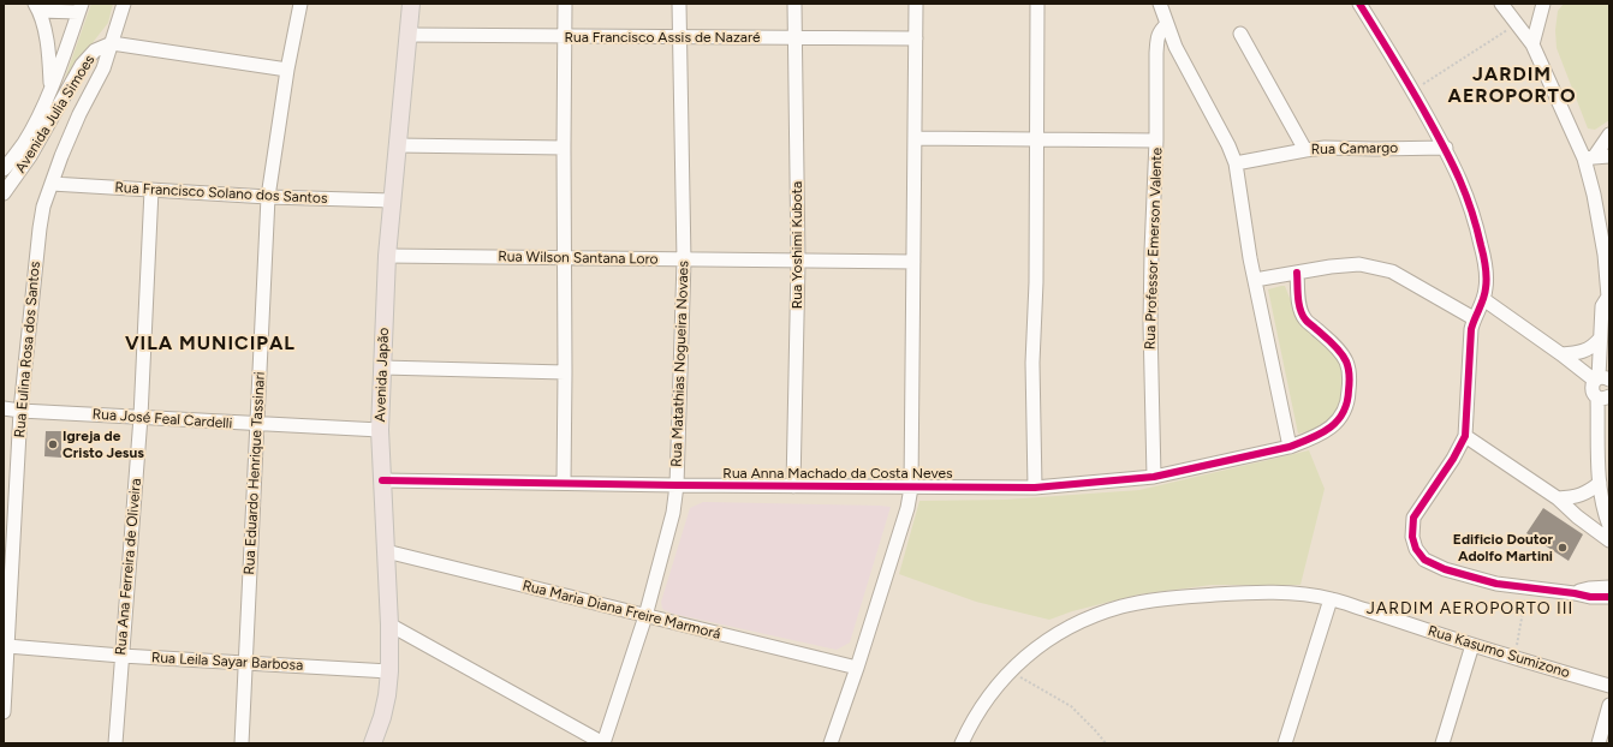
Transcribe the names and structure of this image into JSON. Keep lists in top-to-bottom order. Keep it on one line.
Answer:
{"streets":{"main road":["Avenida Japão"],"street":["Rua Francisco Assis de Nazaré","Avenida Julia Simoes","Rua Camargo","Rua Francisco Solano dos Santos","Rua Yoshimi Kubota","Rua Professor Emerson Valente","Rua Wilson Santana Loro","Rua Eulina Rosa dos Santos","Rua Matathias Nogueira Novaes","Rua José Feal Cardelli","Rua Eduardo Henrique Tassinari","Rua Anna Machado da Costa Neves","Rua Ana Ferreira de Oliveira","Rua Maria Diana Freire Marmorá","Rua Kasumo Sumizono","Rua Leila Sayar Barbosa"]},"crossings":[["Rua Francisco Assis de Nazaré","Rua Yoshimi Kubota"],["Rua Francisco Assis de Nazaré","Rua Matathias Nogueira Novaes"],["Rua Francisco Assis de Nazaré","Avenida Japão"],["Avenida Julia Simoes","Rua Eulina Rosa dos Santos"],["Rua Francisco Solano dos Santos","Rua Eulina Rosa dos Santos"],["Rua Francisco Solano dos Santos","Avenida Japão"],["Rua Francisco Solano dos Santos","Rua Eduardo Henrique Tassinari"],["Rua Francisco Solano dos Santos","Rua Ana Ferreira de Oliveira"],["Rua Yoshimi Kubota","Rua Wilson Santana Loro"],["Rua Yoshimi Kubota","Rua Anna Machado da Costa Neves"],["Rua Professor Emerson Valente","Rua Anna Machado da Costa Neves"],["Rua Wilson Santana Loro","Rua Matathias Nogueira Novaes"],["Rua Wilson Santana Loro","Avenida Japão"],["Rua Eulina Rosa dos Santos","Rua José Feal Cardelli"],["Rua Eulina Rosa dos Santos","Rua Leila Sayar Barbosa"],["Rua Matathias Nogueira Novaes","Rua Anna Machado da Costa Neves"],["Rua Matathias Nogueira Novaes","Rua Maria Diana Freire Marmorá"],["Avenida Japão","Rua José Feal Cardelli"],["Avenida Japão","Rua Anna Machado da Costa Neves"],["Avenida Japão","Rua Maria Diana Freire Marmorá"],["Avenida Japão","Rua Leila Sayar Barbosa"],["Rua José Feal Cardelli","Rua Eduardo Henrique Tassinari"],["Rua José Feal Cardelli","Rua Ana Ferreira de Oliveira"],["Rua Eduardo Henrique Tassinari","Rua Leila Sayar Barbosa"],["Rua Ana Ferreira de Oliveira","Rua Leila Sayar Barbosa"]],"districts":["JARDIM AEROPORTO","VILA MUNICIPAL","JARDIM AEROPORTO III"],"places":["Igreja de Cristo Jesus","Edificio Doutor Adolfo Martini"]}
